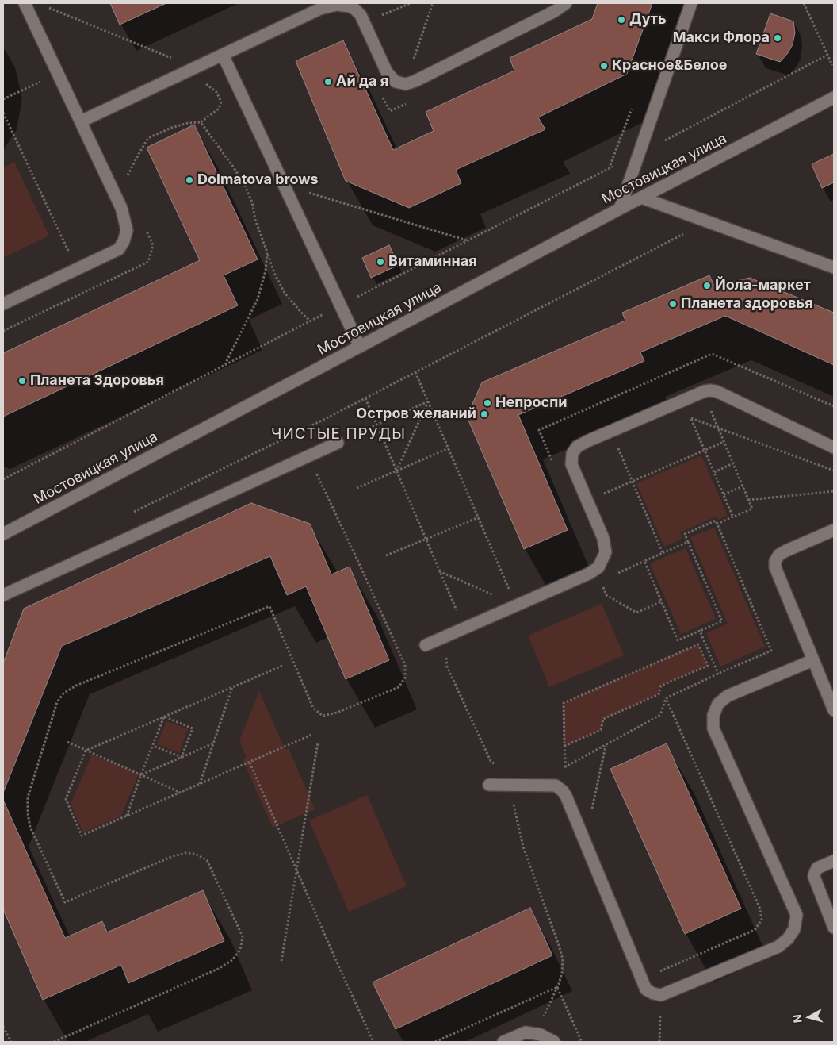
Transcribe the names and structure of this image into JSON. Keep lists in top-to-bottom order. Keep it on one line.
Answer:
{"streets":{"street":["Мостовицкая улица"]},"districts":["ЧИСТЫЕ ПРУДЫ"],"places":["Дуть","Макси Флора","Красное&Белое","Ай да я","Dolmatova brows","Витаминная","Йола-маркет","Планета здоровья","Планета Здоровья","Непроспи","Остров желаний"],"north":"left"}
